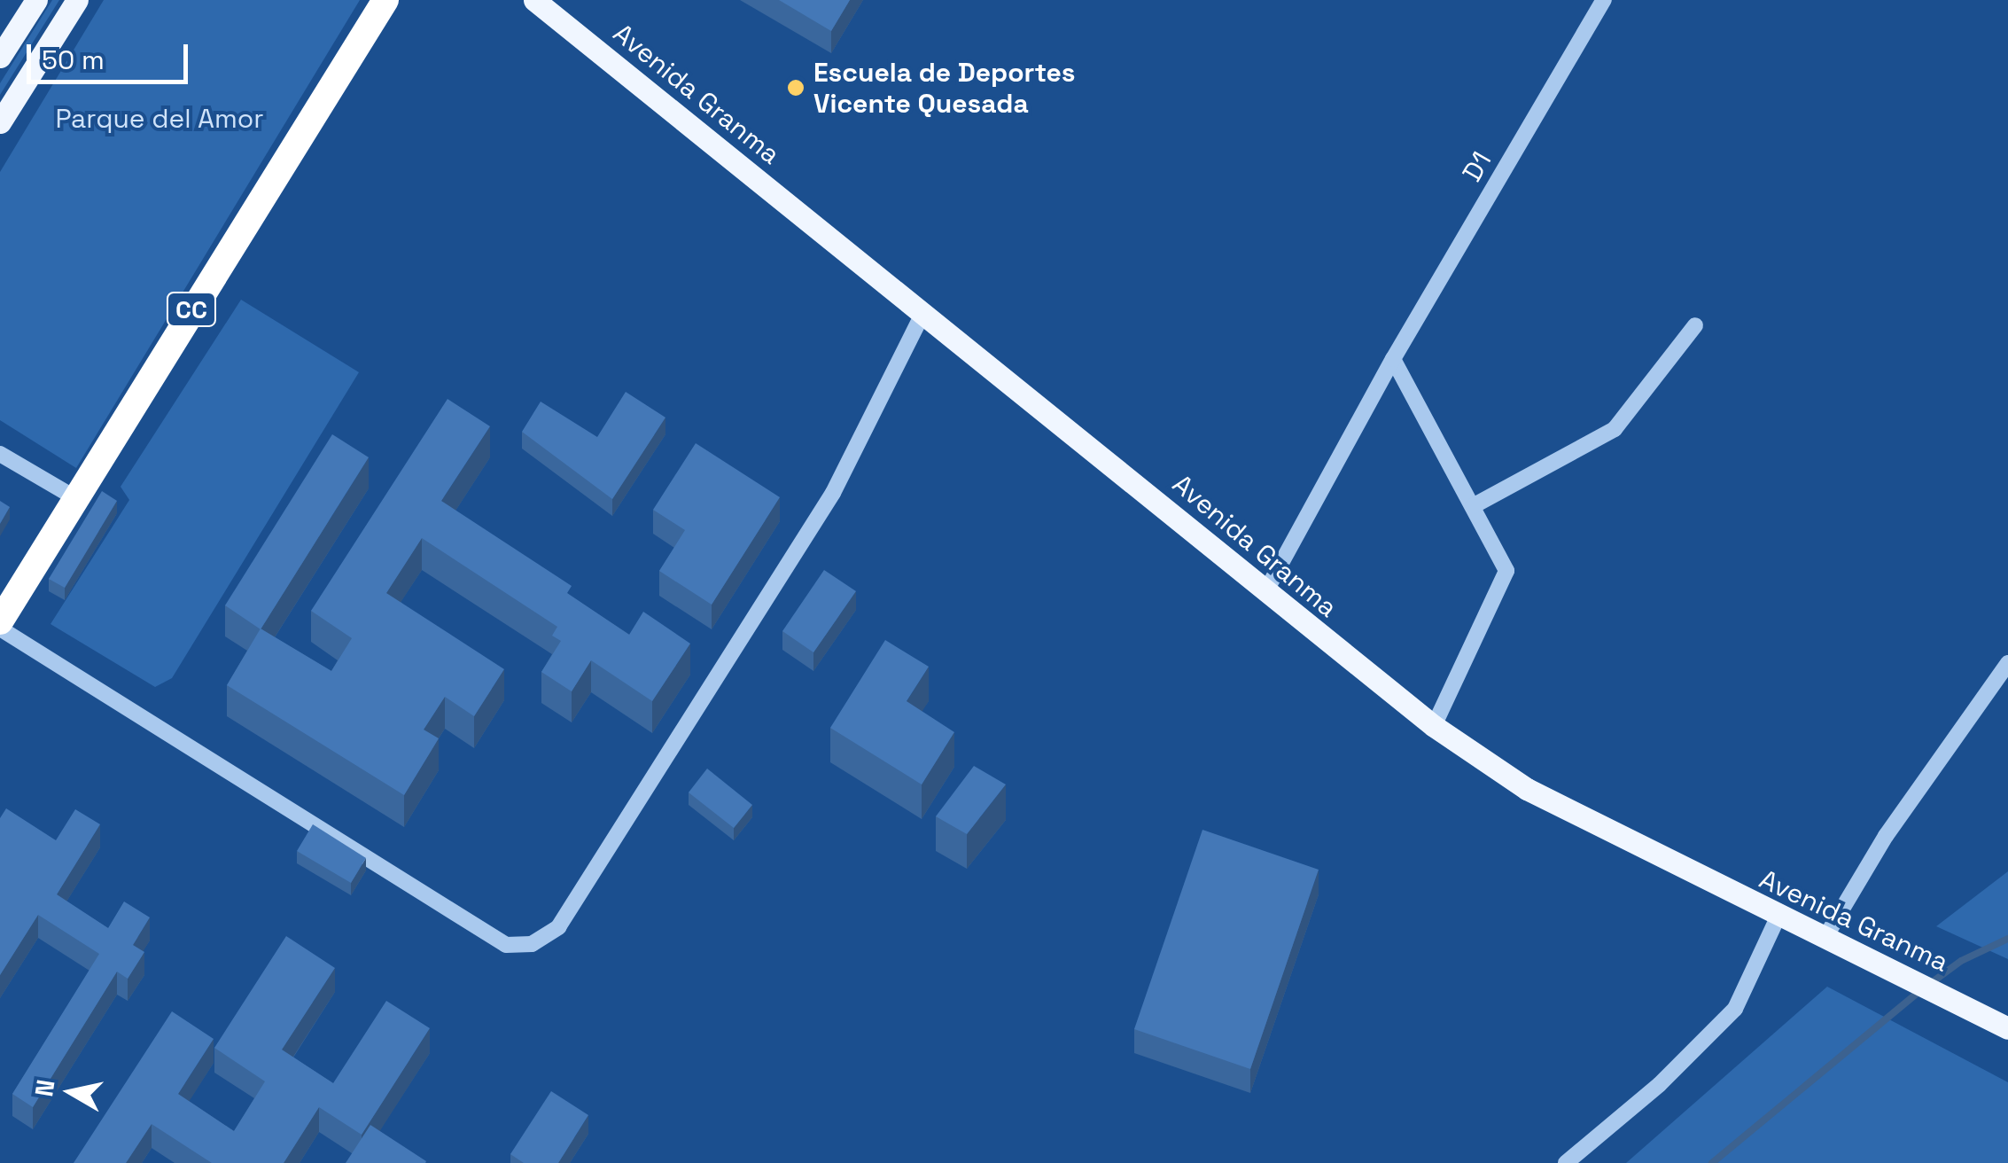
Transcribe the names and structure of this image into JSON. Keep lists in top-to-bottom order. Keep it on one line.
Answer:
{"streets":{"highway":["CC"],"main road":["Avenida Granma"],"street":["D1"]},"crossings":[["Avenida Granma","D1"]],"parks":["Parque del Amor"],"places":["Escuela de Deportes Vicente Quesada"],"scale_bar":"50 m","north":"left"}
